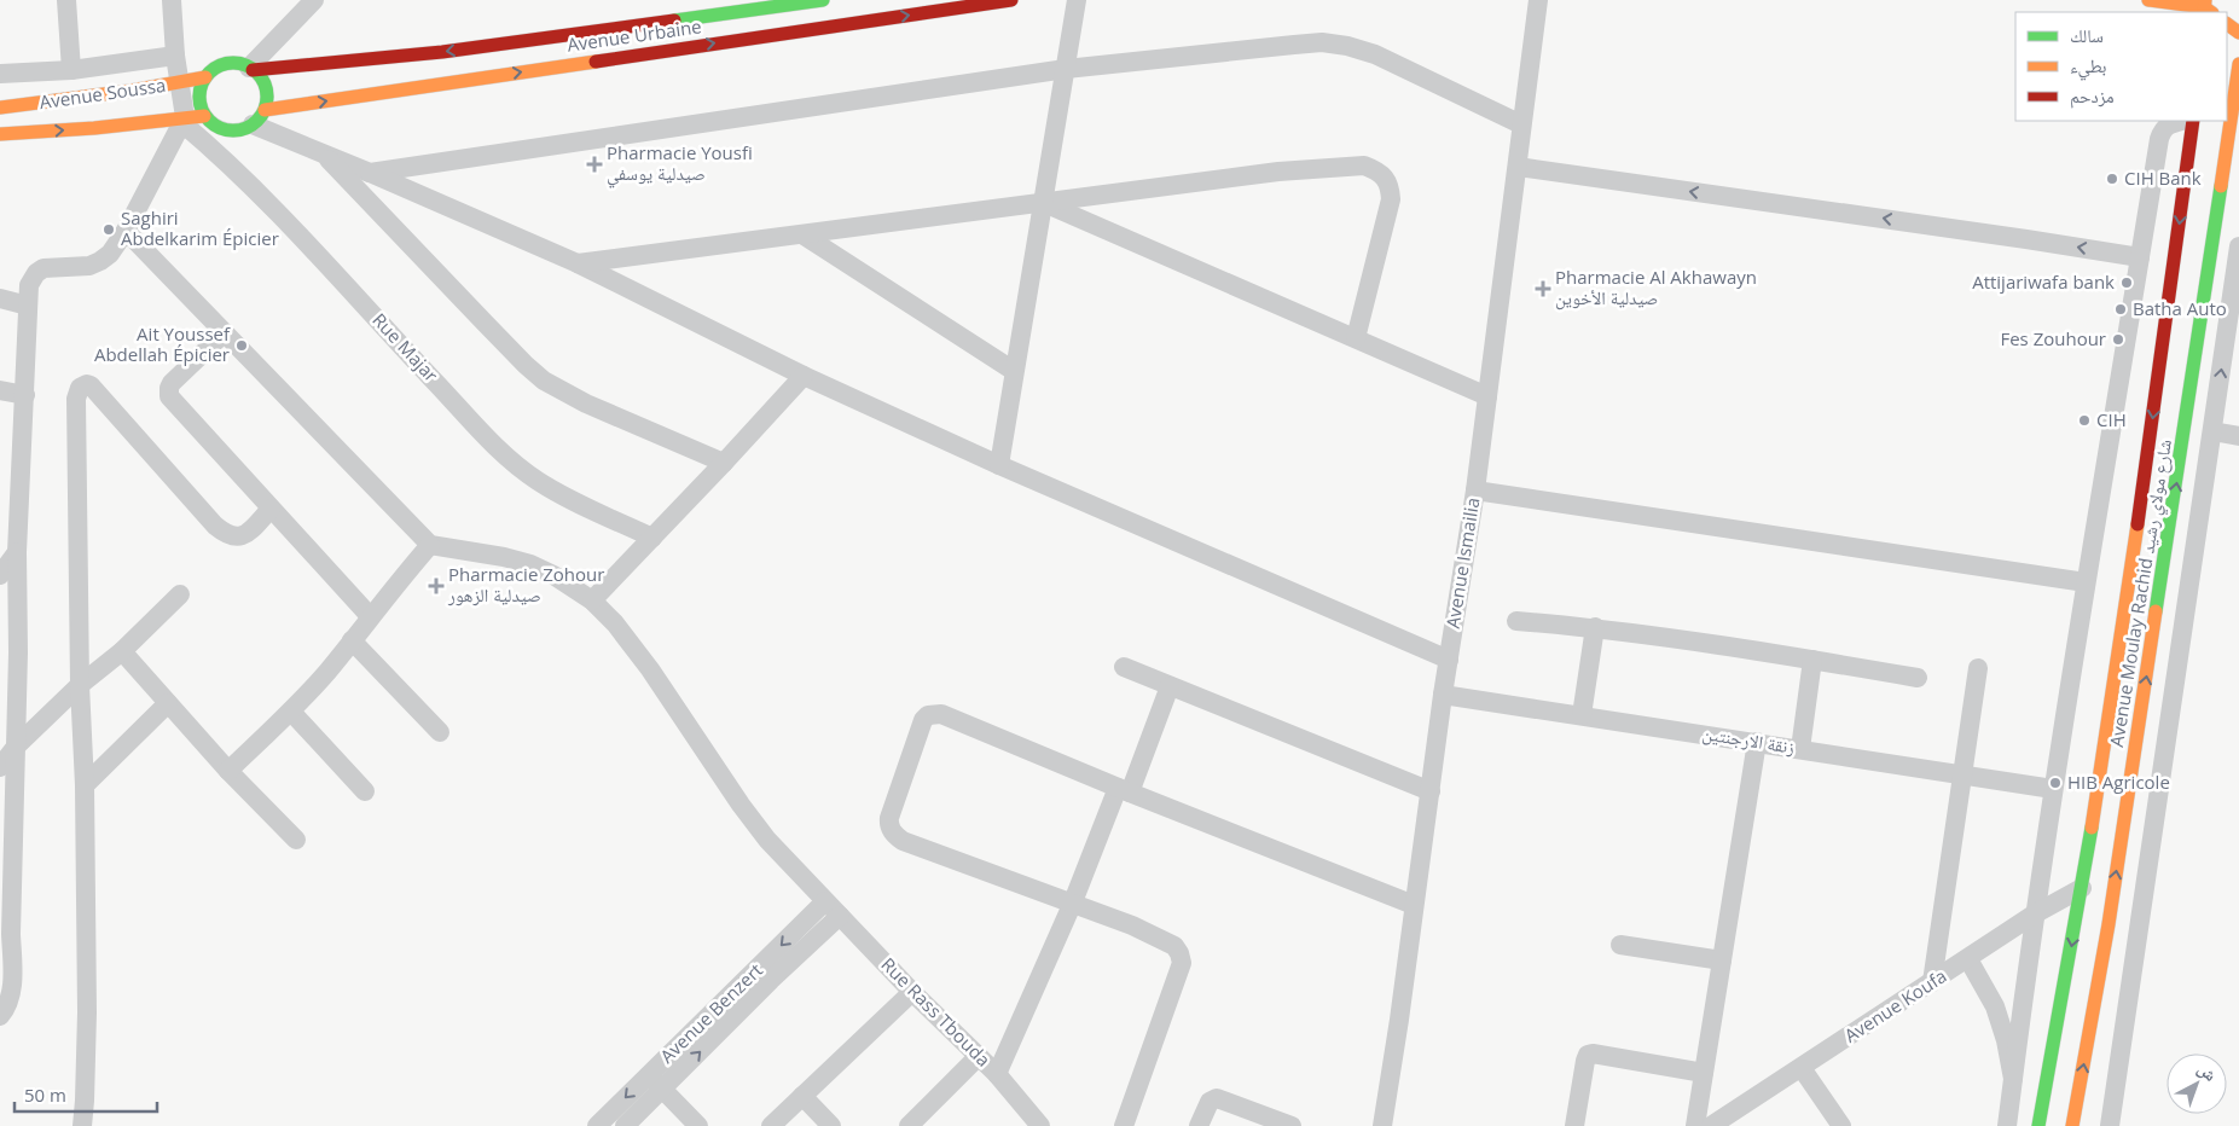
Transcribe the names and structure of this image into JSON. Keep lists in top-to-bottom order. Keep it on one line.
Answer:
{"streets":{"main road":["Avenue Urbaine","Avenue Soussa","Avenue Moulay Rachid شارع مولاي رشيد"],"street":["Rue Majar","Avenue Ismailia","زنقة الارجنتين","Avenue Koufa","Rue Rass Tbouda","Avenue Benzert"]},"crossings":[["Avenue Urbaine","Avenue Soussa"],["Avenue Urbaine","Rue Majar"],["Avenue Soussa","Rue Majar"],["Avenue Ismailia","زنقة الارجنتين"],["Avenue Moulay Rachid شارع مولاي رشيد","Avenue Koufa"],["Rue Rass Tbouda","Avenue Benzert"]],"places":{"health":["Pharmacie Yousfi صيدلية يوسفي","Pharmacie Al Akhawayn صيدلية الأخوين","Pharmacie Zohour صيدلية الزهور"],"other":["CIH Bank","Saghiri Abdelkarim Épicier","Attijariwafa bank","Batha Auto","Fes Zouhour","Ait Youssef Abdellah Épicier","CIH","HIB Agricole"]},"legend":["سالك","بطيء","مزدحم"],"scale_bar":"50 m","north":"top right"}
